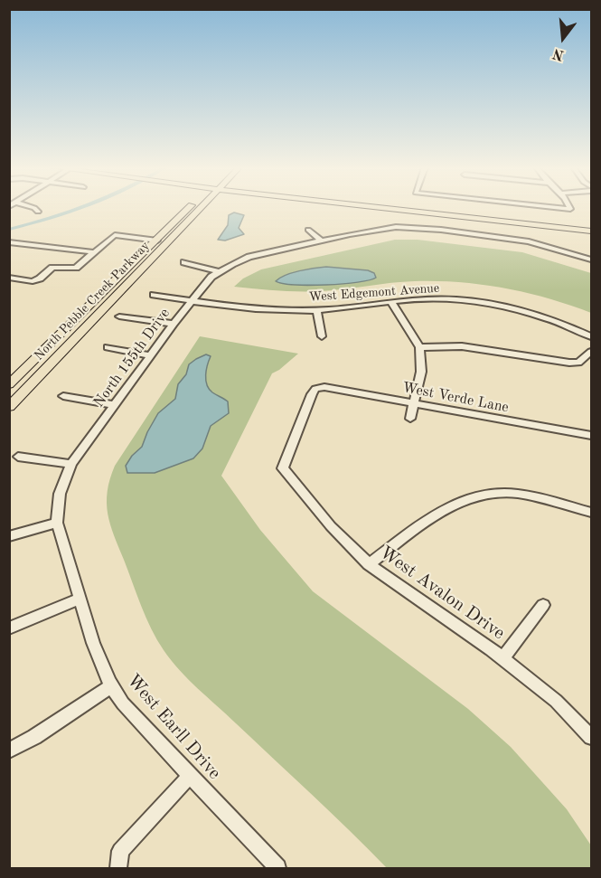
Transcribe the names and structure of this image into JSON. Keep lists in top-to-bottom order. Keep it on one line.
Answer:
{"streets":{"main road":["North Pebble Creek Parkway"],"street":["West Edgemont Avenue","North 155th Drive","West Verde Lane","West Avalon Drive","West Earll Drive"]},"crossings":[["West Edgemont Avenue","North 155th Drive"],["North 155th Drive","West Earll Drive"],["West Verde Lane","West Avalon Drive"]],"north":"bottom"}
